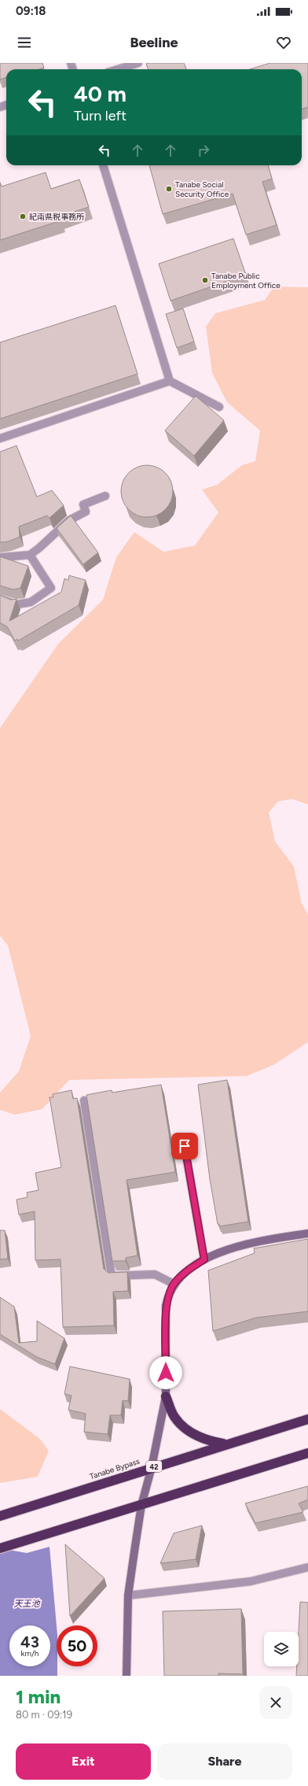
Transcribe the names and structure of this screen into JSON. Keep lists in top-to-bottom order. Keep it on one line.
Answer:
{"streets":{"highway":["42","Tanabe Bypass"]},"water":["天王池"],"places":["Tanabe Social Security Office","紀南県税事務所","Tanabe Public Employment Office"],"page":{"status":"09:18","header":"Beeline","turn":["40 m","Turn left"],"speed":"43 km/h","limit":"50","heading":["1 min","80 m · 09:19"],"buttons":["Exit","Share"]}}
